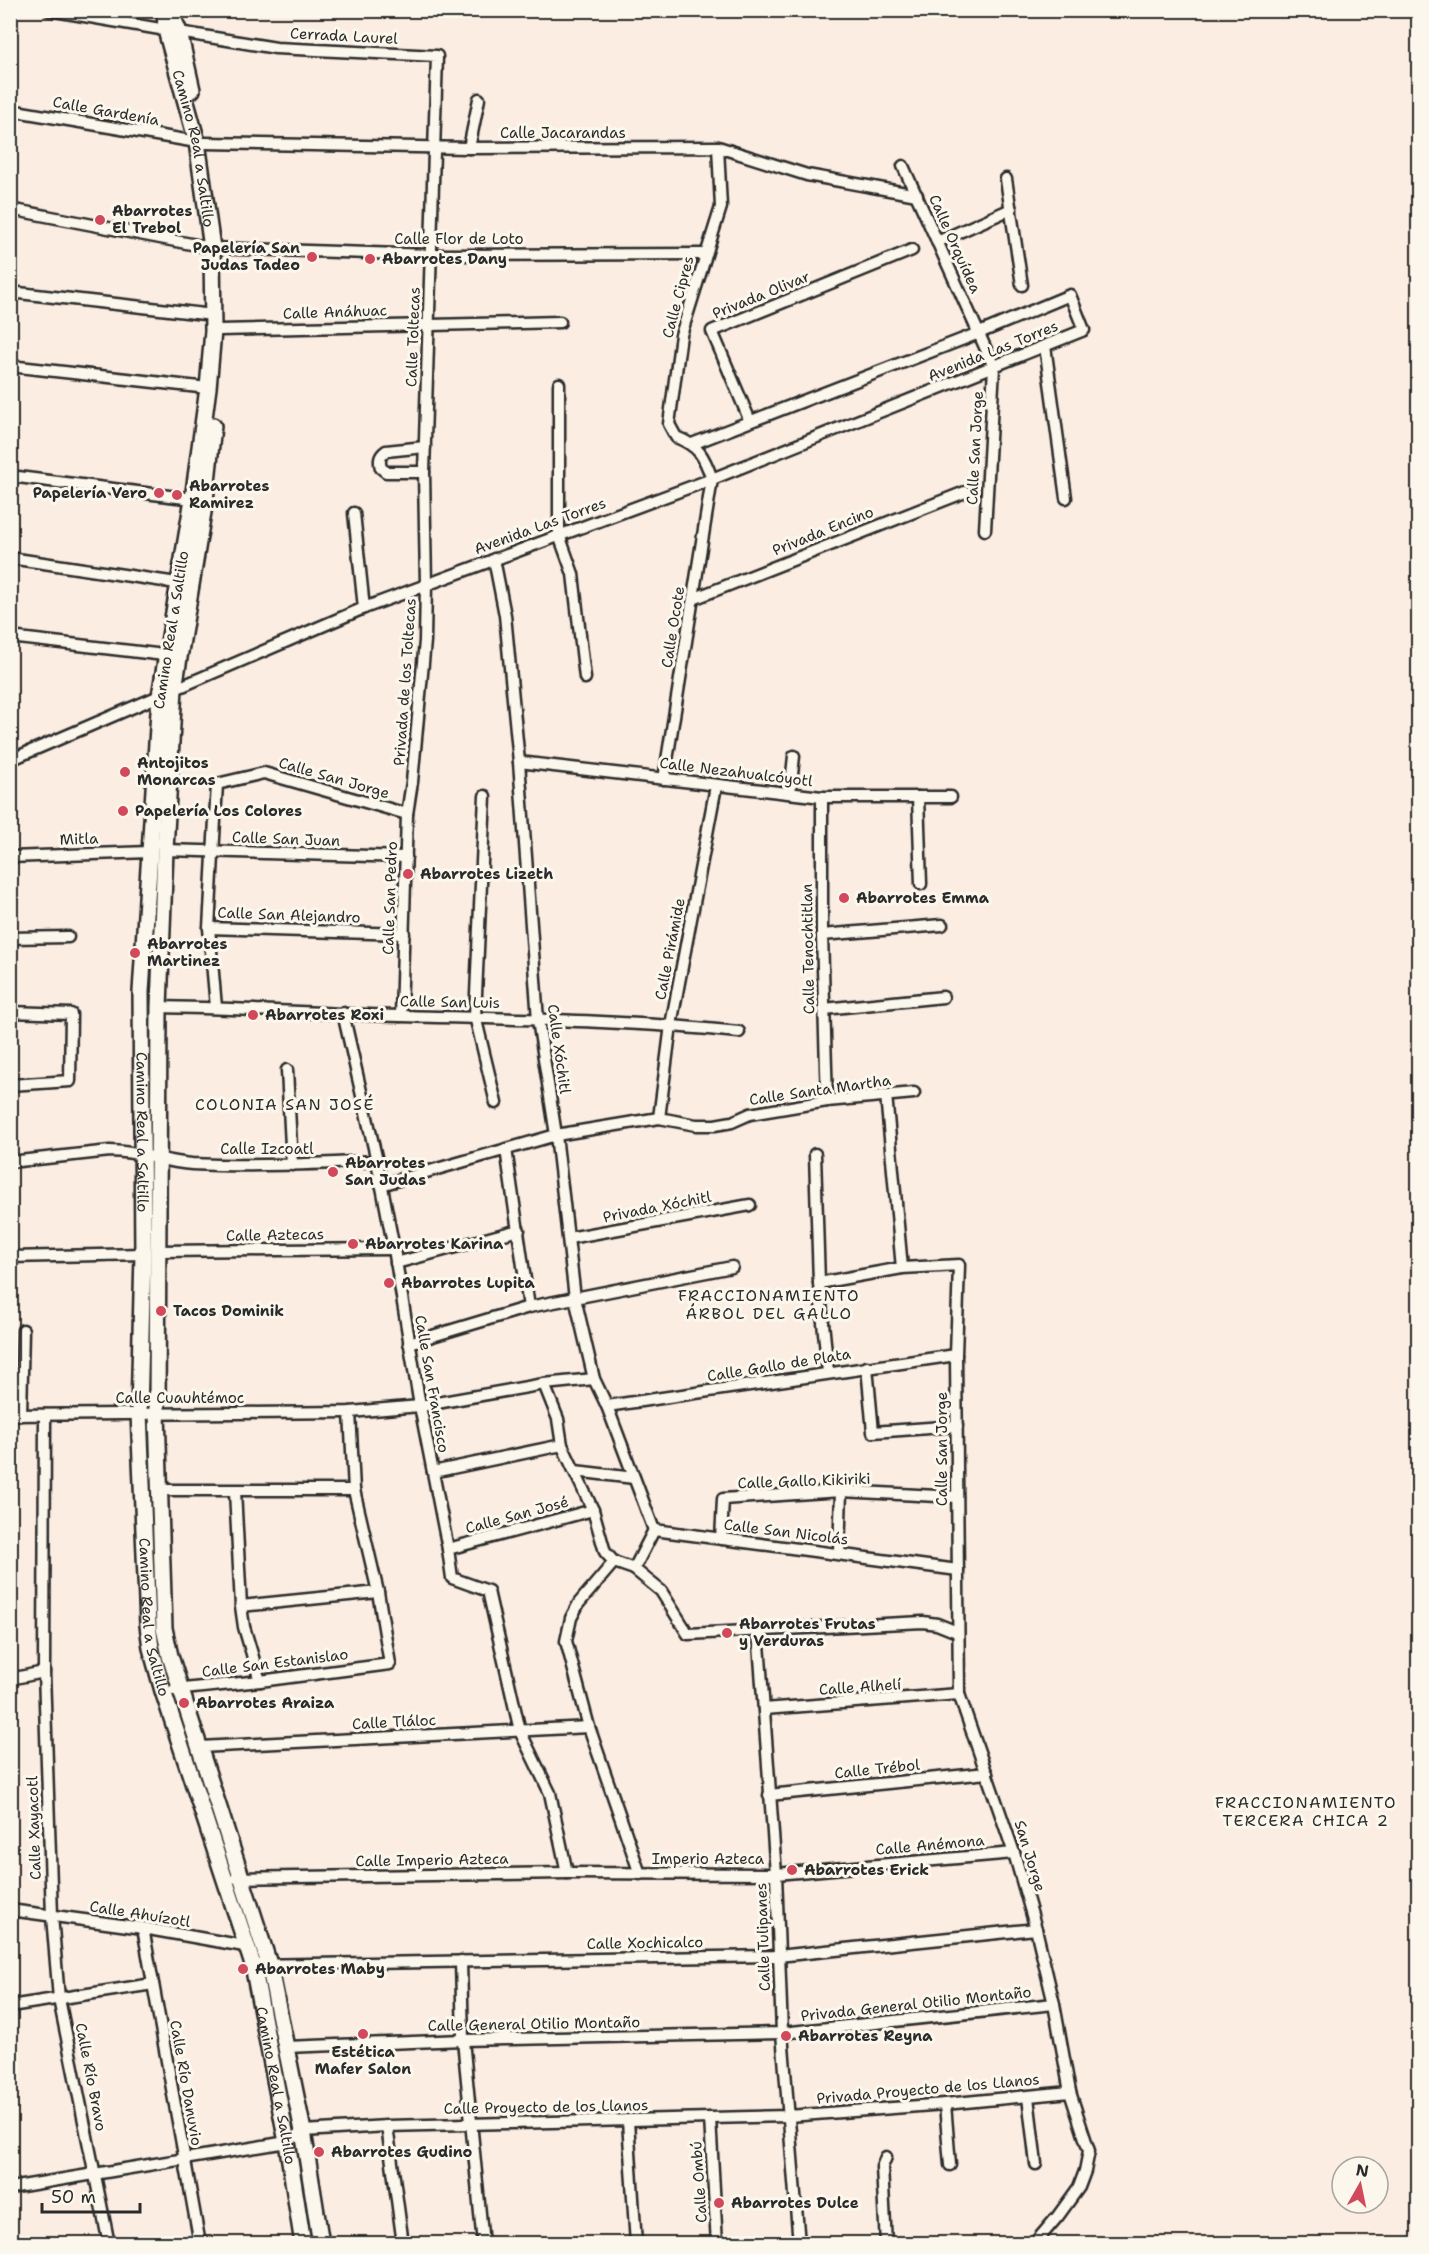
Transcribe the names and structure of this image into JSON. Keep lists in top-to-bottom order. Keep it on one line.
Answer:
{"streets":{"street":["Cerrada Laurel","Calle Gardenía","Calle Jacarandas","Camino Real a Saltillo","Calle Flor de Loto","Calle Orquídea","Privada Olivar","Calle Cipres","Calle Anáhuac","Calle Toltecas","Avenida Las Torres","Calle San Jorge","Privada Encino","Calle Ocote","Privada de los Toltecas","Calle Nezahualcóyotl","Mitla","Calle San Juan","Calle San Pedro","Calle San Alejandro","Calle Pirámide","Calle Tenochtitlan","Calle San Luis","Calle Xóchitl","Calle Santa Martha","Calle Izcoatl","Privada Xóchitl","Calle Aztecas","Calle Gallo de Plata","Calle San Francisco","Calle Cuauhtémoc","Calle Gallo Kikiriki","Calle San José","Calle San Nicolás","Calle San Estanislao","Calle Alhelí","Calle Tláloc","Calle Trébol","Calle Xayacotl","Calle Anémona","San Jorge","Imperio Azteca","Calle Imperio Azteca","Calle Ahuízotl","Calle Tulipanes","Calle Xochicalco","Privada General Otilio Montaño","Calle General Otilio Montaño","Calle Río Bravo","Calle Río Danuvio","Privada Proyecto de los Llanos","Calle Proyecto de los Llanos","Calle Ombú"]},"crossings":[["Cerrada Laurel","Camino Real a Saltillo"],["Cerrada Laurel","Calle Toltecas"],["Calle Gardenía","Calle Jacarandas"],["Calle Gardenía","Camino Real a Saltillo"],["Calle Jacarandas","Camino Real a Saltillo"],["Calle Jacarandas","Calle Orquídea"],["Calle Jacarandas","Calle Cipres"],["Calle Jacarandas","Calle Toltecas"],["Camino Real a Saltillo","Calle Flor de Loto"],["Camino Real a Saltillo","Calle Anáhuac"],["Camino Real a Saltillo","Avenida Las Torres"],["Camino Real a Saltillo","Mitla"],["Camino Real a Saltillo","Calle San Juan"],["Camino Real a Saltillo","Calle San Luis"],["Camino Real a Saltillo","Calle Izcoatl"],["Camino Real a Saltillo","Calle Aztecas"],["Camino Real a Saltillo","Calle Cuauhtémoc"],["Camino Real a Saltillo","Calle San Estanislao"],["Camino Real a Saltillo","Calle Tláloc"],["Camino Real a Saltillo","Calle Imperio Azteca"],["Camino Real a Saltillo","Calle Ahuízotl"],["Camino Real a Saltillo","Calle Xochicalco"],["Camino Real a Saltillo","Calle General Otilio Montaño"],["Camino Real a Saltillo","Calle Proyecto de los Llanos"],["Calle Flor de Loto","Calle Cipres"],["Calle Flor de Loto","Calle Toltecas"],["Calle Orquídea","Avenida Las Torres"],["Calle Orquídea","Calle San Jorge"],["Privada Olivar","Avenida Las Torres"],["Calle Cipres","Avenida Las Torres"],["Calle Cipres","Calle Ocote"],["Calle Anáhuac","Calle Toltecas"],["Calle Toltecas","Avenida Las Torres"],["Calle Toltecas","Privada de los Toltecas"],["Avenida Las Torres","Calle San Jorge"],["Avenida Las Torres","Calle Ocote"],["Avenida Las Torres","Privada de los Toltecas"],["Avenida Las Torres","Calle Xóchitl"],["Calle San Jorge","Calle San Juan"],["Calle San Jorge","Calle San Pedro"],["Calle San Jorge","Calle Gallo de Plata"],["Calle San Jorge","Calle Gallo Kikiriki"],["Calle San Jorge","Calle San Nicolás"],["Calle San Jorge","San Jorge"],["Privada Encino","Calle Ocote"],["Calle Ocote","Calle Nezahualcóyotl"],["Privada de los Toltecas","Calle San Pedro"],["Calle Nezahualcóyotl","Calle Pirámide"],["Calle Nezahualcóyotl","Calle Tenochtitlan"],["Calle Nezahualcóyotl","Calle Xóchitl"],["Calle San Juan","Calle San Pedro"],["Calle San Pedro","Calle San Alejandro"],["Calle San Pedro","Calle San Luis"],["Calle Pirámide","Calle San Luis"],["Calle Pirámide","Calle Santa Martha"],["Calle Tenochtitlan","Calle Santa Martha"],["Calle San Luis","Calle Xóchitl"],["Calle San Luis","Calle San Francisco"],["Calle Xóchitl","Calle Santa Martha"],["Calle Xóchitl","Privada Xóchitl"],["Calle Xóchitl","Calle Gallo de Plata"],["Calle Xóchitl","Calle Cuauhtémoc"],["Calle Xóchitl","Calle San Nicolás"],["Calle Santa Martha","Calle San Francisco"],["Calle Izcoatl","Calle San Francisco"],["Calle Aztecas","Calle San Francisco"],["Calle San Francisco","Calle Cuauhtémoc"],["Calle San Francisco","Calle San José"],["Calle San Francisco","Calle Tláloc"],["Calle Cuauhtémoc","Calle Xayacotl"],["Calle Gallo Kikiriki","Calle San Nicolás"],["Calle Alhelí","San Jorge"],["Calle Alhelí","Calle Tulipanes"],["Calle Trébol","San Jorge"],["Calle Trébol","Calle Tulipanes"],["Calle Xayacotl","Calle Ahuízotl"],["Calle Xayacotl","Calle Río Bravo"],["Calle Anémona","San Jorge"],["Calle Anémona","Imperio Azteca"],["Calle Anémona","Calle Tulipanes"],["San Jorge","Calle Xochicalco"],["San Jorge","Privada General Otilio Montaño"],["San Jorge","Privada Proyecto de los Llanos"],["Imperio Azteca","Calle Imperio Azteca"],["Imperio Azteca","Calle Tulipanes"],["Calle Ahuízotl","Calle Río Bravo"],["Calle Ahuízotl","Calle Río Danuvio"],["Calle Tulipanes","Calle Xochicalco"],["Calle Tulipanes","Privada General Otilio Montaño"],["Calle Tulipanes","Calle General Otilio Montaño"],["Calle Tulipanes","Privada Proyecto de los Llanos"],["Calle Tulipanes","Calle Proyecto de los Llanos"],["Privada General Otilio Montaño","Calle General Otilio Montaño"],["Privada Proyecto de los Llanos","Calle Proyecto de los Llanos"],["Calle Proyecto de los Llanos","Calle Ombú"]],"districts":["COLONIA SAN JOSÉ","FRACCIONAMIENTO ÁRBOL DEL GALLO","FRACCIONAMIENTO TERCERA CHICA 2"],"places":["Abarrotes El Trebol","Papelería San Judas Tadeo","Abarrotes Dany","Papelería Vero","Abarrotes Ramirez","Antojitos Monarcas","Papelería Los Colores","Abarrotes Lizeth","Abarrotes Emma","Abarrotes Martinez","Abarrotes Roxi","Abarrotes San Judas","Abarrotes Karina","Abarrotes Lupita","Tacos Dominik","Abarrotes Frutas y Verduras","Abarrotes Araiza","Abarrotes Erick","Abarrotes Maby","Estética Mafer Salon","Abarrotes Reyna","Abarrotes Gudino","Abarrotes Dulce"],"scale_bar":"50 m","north":"top"}
